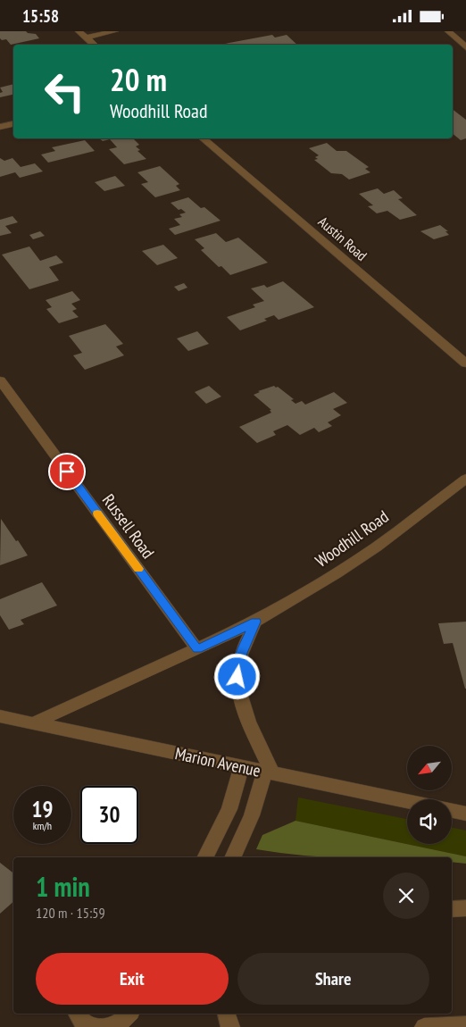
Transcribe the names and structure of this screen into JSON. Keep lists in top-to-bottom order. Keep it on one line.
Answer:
{"streets":{"street":["Austin Road","Russell Road","Woodhill Road","Marion Avenue"]},"crossings":[["Russell Road","Woodhill Road"],["Woodhill Road","Marion Avenue"]],"north":"bottom left","page":{"status":"15:58","turn":["20 m","Woodhill Road"],"speed":"19 km/h","limit":"30","heading":["1 min","120 m · 15:59"],"buttons":["Exit","Share"]}}
